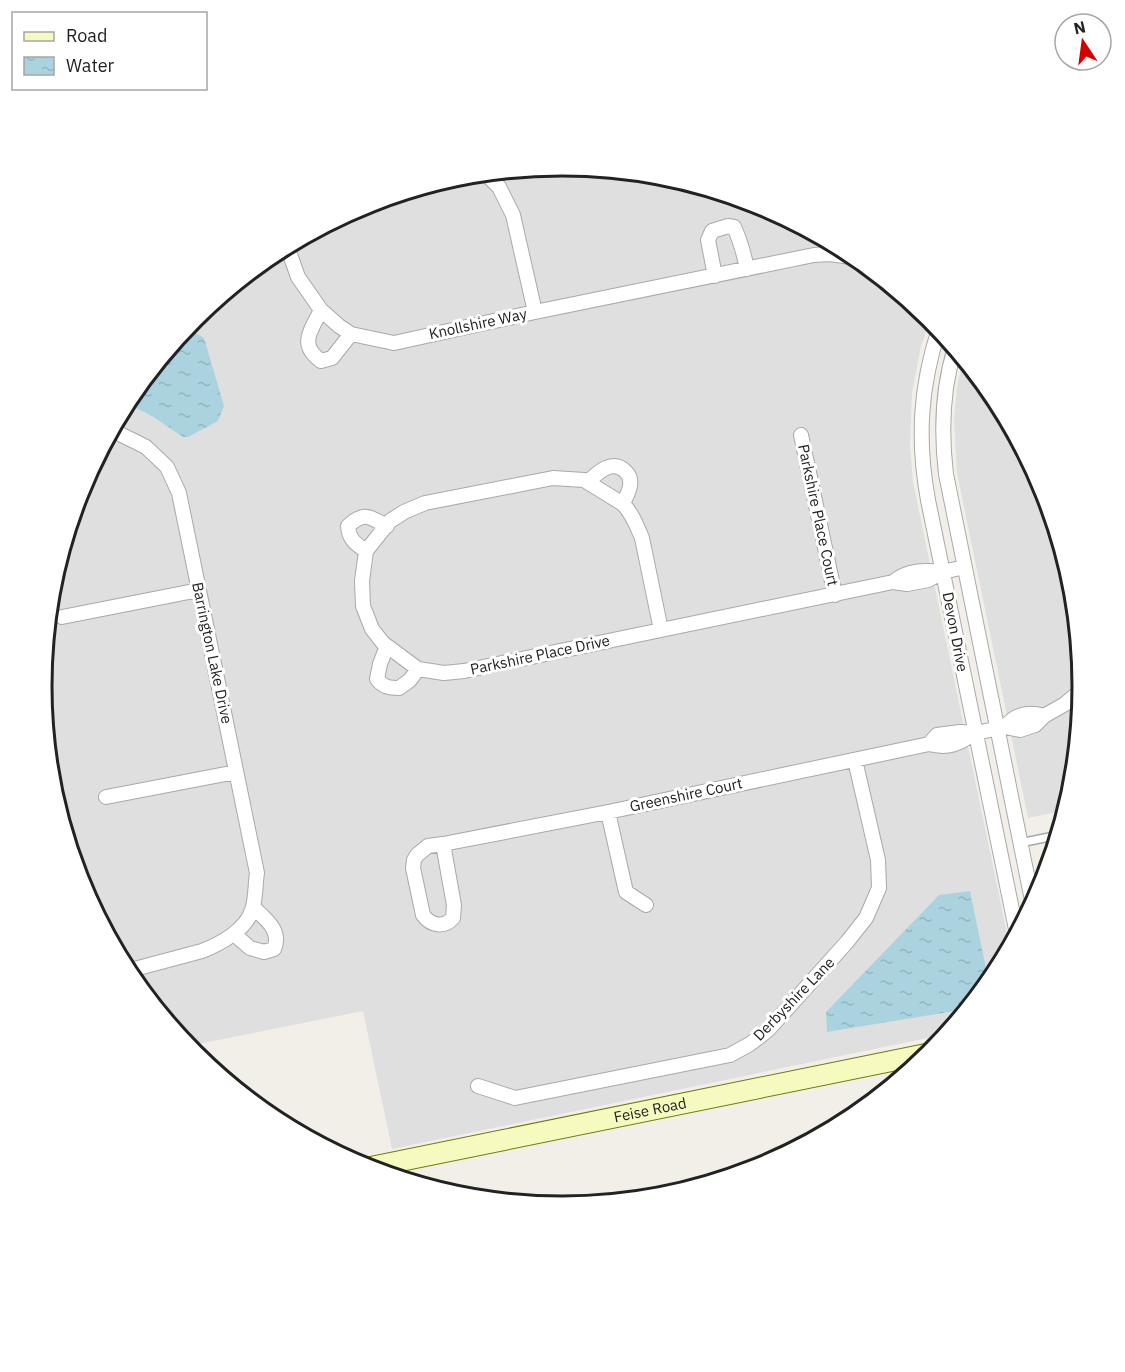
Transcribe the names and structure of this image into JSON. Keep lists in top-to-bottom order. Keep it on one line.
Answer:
{"streets":{"street":["Knollshire Way","Parkshire Place Court","Devon Drive","Barrington Lake Drive","Parkshire Place Drive","Greenshire Court","Derbyshire Lane","Feise Road"]},"crossings":[["Parkshire Place Court","Parkshire Place Drive"],["Devon Drive","Parkshire Place Drive"],["Devon Drive","Greenshire Court"],["Greenshire Court","Derbyshire Lane"]],"legend":["Road","Water"],"north":"top"}
